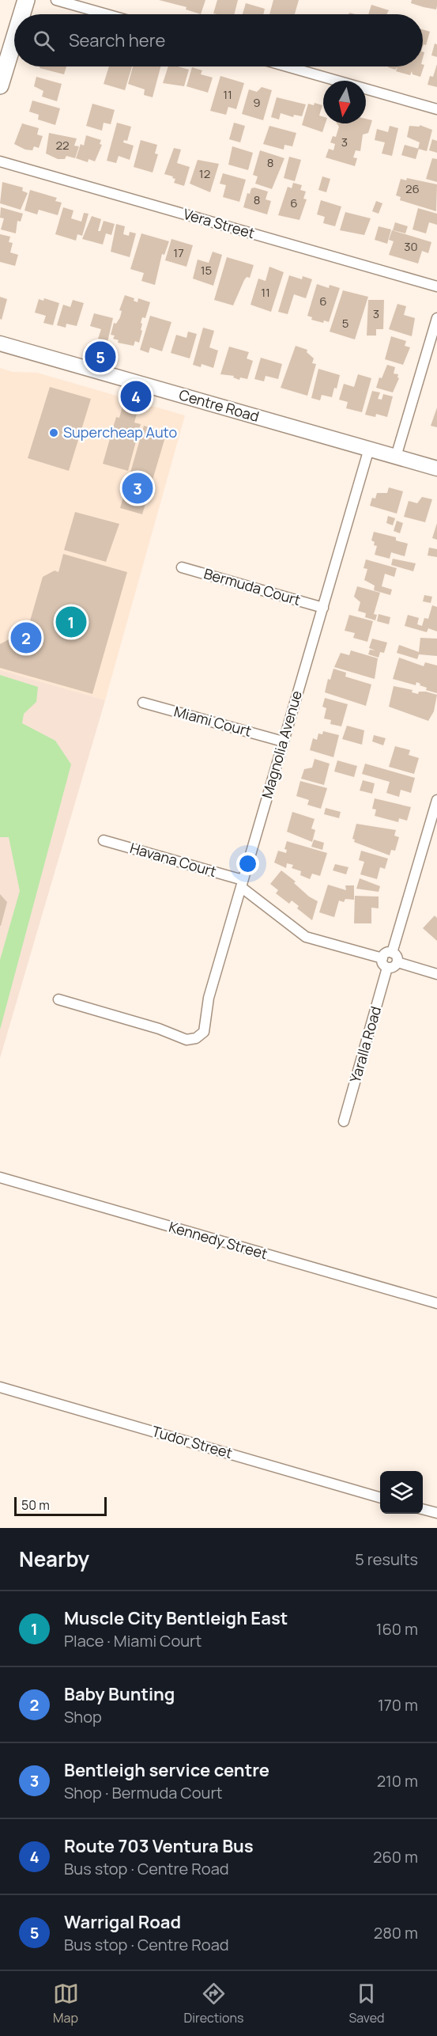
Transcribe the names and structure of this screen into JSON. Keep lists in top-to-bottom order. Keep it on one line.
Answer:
{"streets":{"main road":["Centre Road"],"street":["Vera Street","Bermuda Court","Miami Court","Magnolia Avenue","Havana Court","Yaralla Road","Kennedy Street","Tudor Street"]},"crossings":[["Centre Road","Magnolia Avenue"],["Bermuda Court","Magnolia Avenue"],["Miami Court","Magnolia Avenue"],["Magnolia Avenue","Havana Court"]],"places":["Supercheap Auto"],"house_numbers":["11","9","3","22","8","12","26","8","6","30","17","15","11","6","3","5"],"scale_bar":"50 m","north":"bottom","page":{"search":"Search here","pins":["5","4","3","1","2"],"scale":"50 m","heading":["Nearby","5 results"],"list":[{"mark":"1","name":"Muscle City Bentleigh East","note":"Place · Miami Court","value":"160 m"},{"mark":"2","name":"Baby Bunting","note":"Shop","value":"170 m"},{"mark":"3","name":"Bentleigh service centre","note":"Shop · Bermuda Court","value":"210 m"},{"mark":"4","name":"Route 703 Ventura Bus","note":"Bus stop · Centre Road","value":"260 m"},{"mark":"5","name":"Warrigal Road","note":"Bus stop · Centre Road","value":"280 m"}],"nav":["Map","Directions","Saved"]}}
